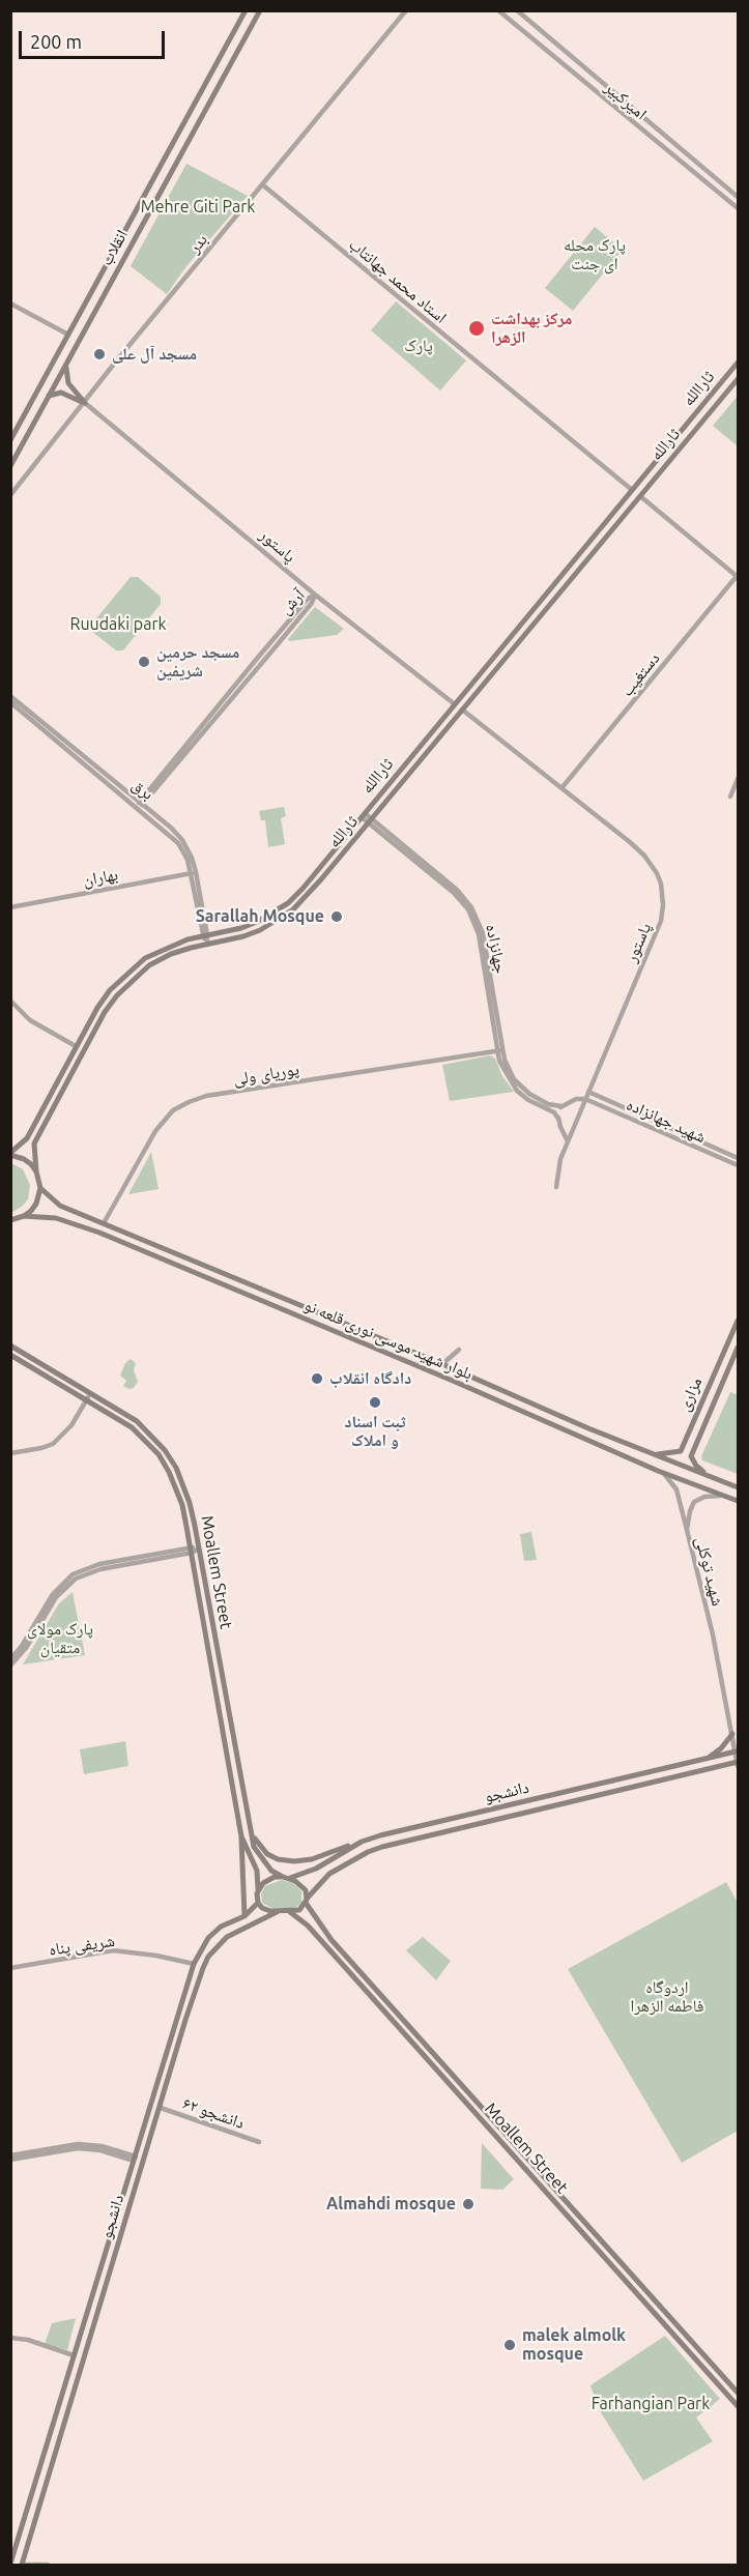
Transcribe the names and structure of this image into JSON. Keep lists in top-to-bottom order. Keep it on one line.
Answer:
{"streets":{"main road":["انقلاب","ثاراالله","ثارالله","بلوار شهید موسی نوری قلعه نو","مزاری","Moallem Street","دانشجو"],"street":["امیرکبیر","بدر","استاد محمد جهانتاب","پاستور","آرش","دستغیب","برق","بهاران","جهانزاده","پوریای ولی","شهید جهانزاده","شهید توکلی","شریفی پناه","دانشجو ۶۲"]},"crossings":[["بدر","استاد محمد جهانتاب"],["بدر","پاستور"],["استاد محمد جهانتاب","ثاراالله"],["ثاراالله","پاستور"],["ثاراالله","برق"],["ثاراالله","جهانزاده"],["ثارالله","پاستور"],["ثارالله","برق"],["ثارالله","جهانزاده"],["ثارالله","بلوار شهید موسی نوری قلعه نو"],["پاستور","آرش"],["پاستور","دستغیب"],["پاستور","شهید جهانزاده"],["آرش","برق"],["برق","بهاران"],["جهانزاده","پوریای ولی"],["پوریای ولی","بلوار شهید موسی نوری قلعه نو"],["بلوار شهید موسی نوری قلعه نو","شهید توکلی"],["شهید توکلی","دانشجو"],["Moallem Street","دانشجو"],["دانشجو","شریفی پناه"],["دانشجو","دانشجو ۶۲"]],"parks":["Mehre Giti Park","پارک محله ای جنت","پارک","Ruudaki park","پارک مولای متقیان","اردوگاه فاطمه الزهرا","Farhangian Park"],"places":["مرکز بهداشت الزهرا","مسجد آل علی","مسجد حرمین شریفین","Sarallah Mosque","دادگاه انقلاب","ثبت اسناد و املاک","Almahdi mosque","malek almolk mosque"],"scale_bar":"200 m"}
